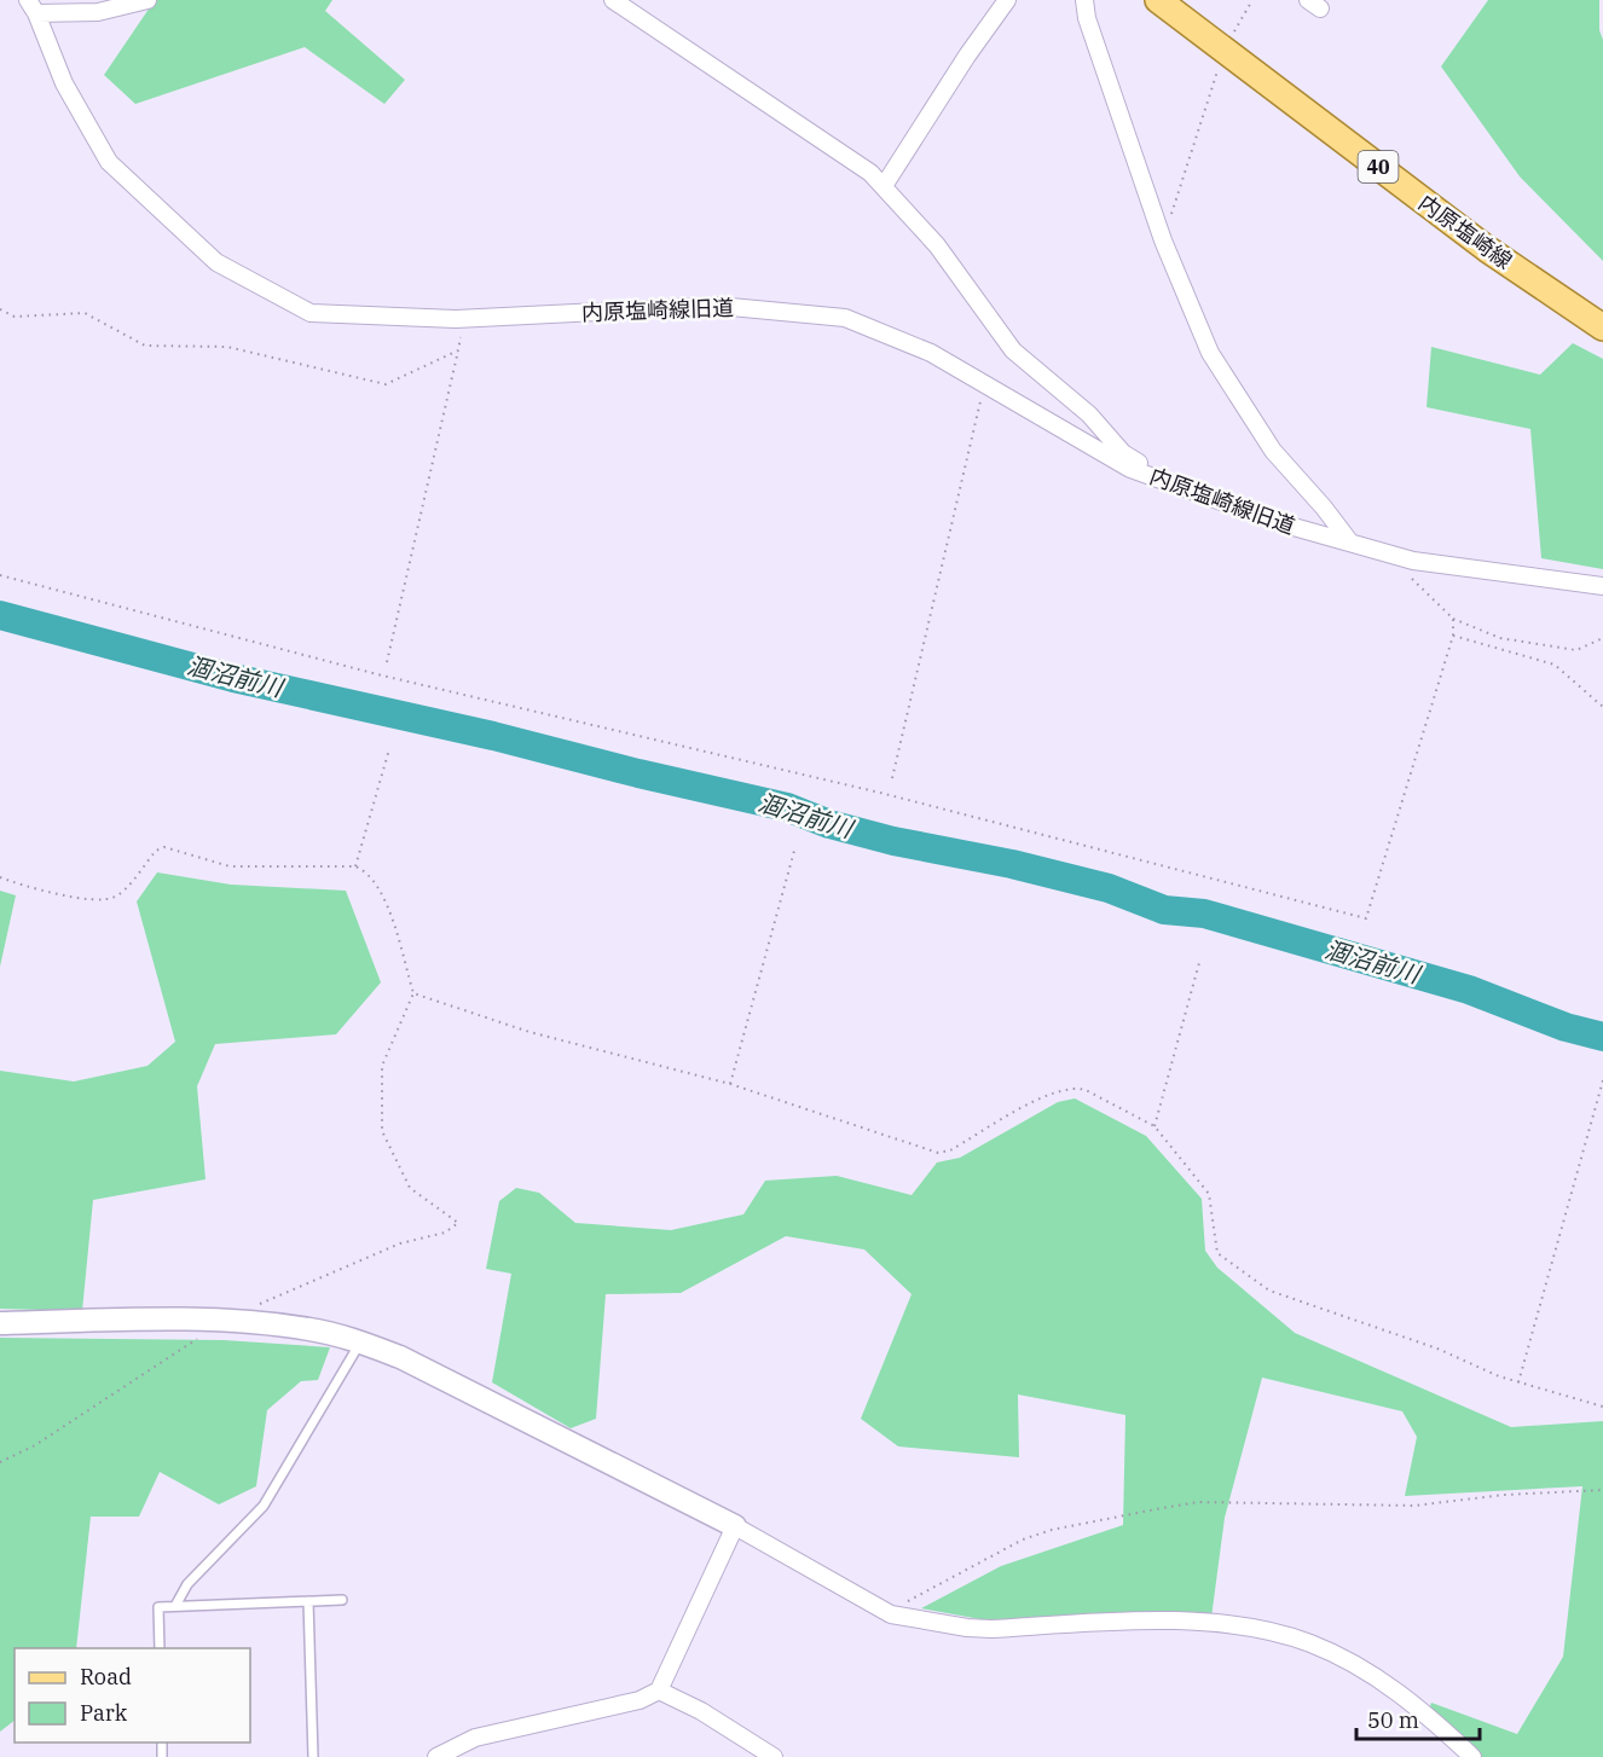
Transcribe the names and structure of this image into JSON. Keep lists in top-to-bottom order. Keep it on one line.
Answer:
{"streets":{"main road":["40","内原塩崎線"],"street":["内原塩崎線旧道"]},"water":["涸沼前川"],"legend":["Road","Park"],"scale_bar":"50 m"}
